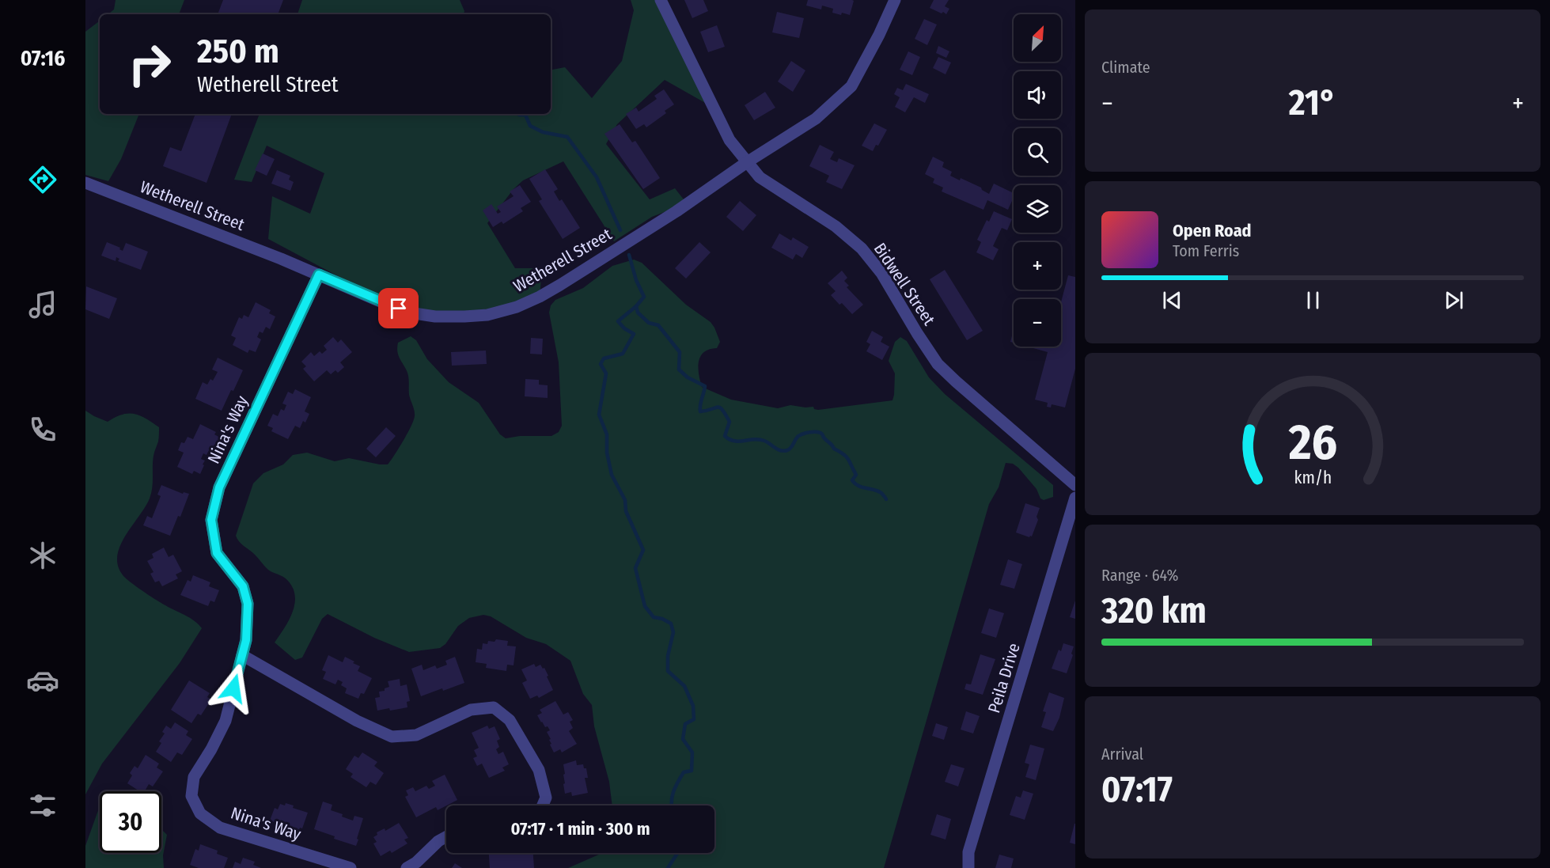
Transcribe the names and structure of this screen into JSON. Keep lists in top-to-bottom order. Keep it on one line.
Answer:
{"streets":{"street":["Wetherell Street","Bidwell Street","Nina's Way","Peila Drive"]},"crossings":[["Wetherell Street","Bidwell Street"],["Wetherell Street","Nina's Way"]],"north":"top right","page":{"tabs":"07:16","tile":["Climate",["Range · 64%","320 km"],["Arrival","07:17"]],"map_buttons":["+","−"],"turn":["250 m","Wetherell Street"],"heat":["−","21°","+"],"song":["Open Road","Tom Ferris"],"limit":"30","trip":"07:17 · 1 min · 300 m","gauge":["26","km/h"]}}
